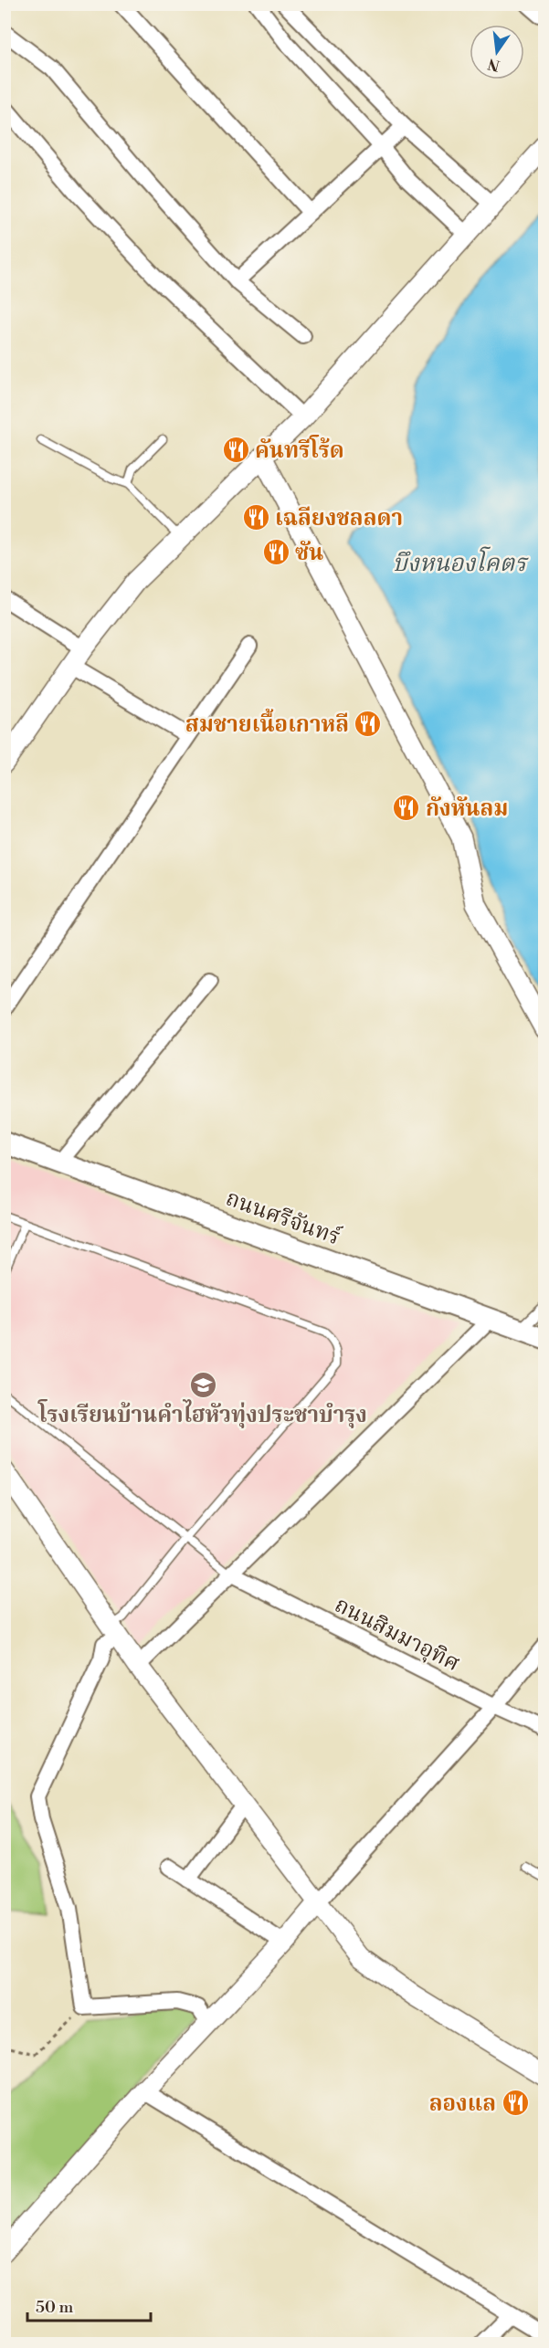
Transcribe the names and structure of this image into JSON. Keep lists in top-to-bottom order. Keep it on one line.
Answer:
{"streets":{"main road":["ถนนศรีจันทร์"],"street":["ถนนสิมมาอุทิศ"]},"water":["บึงหนองโคตร"],"places":{"restaurant":["คันทรีโร้ด","เฉลียงชลลดา","ซัน","สมชายเนื้อเกาหลี","กังหันลม","ลองแล"],"school or university":["โรงเรียนบ้านคำไฮหัวทุ่งประชาบำรุง"]},"scale_bar":"50 m","north":"bottom"}
